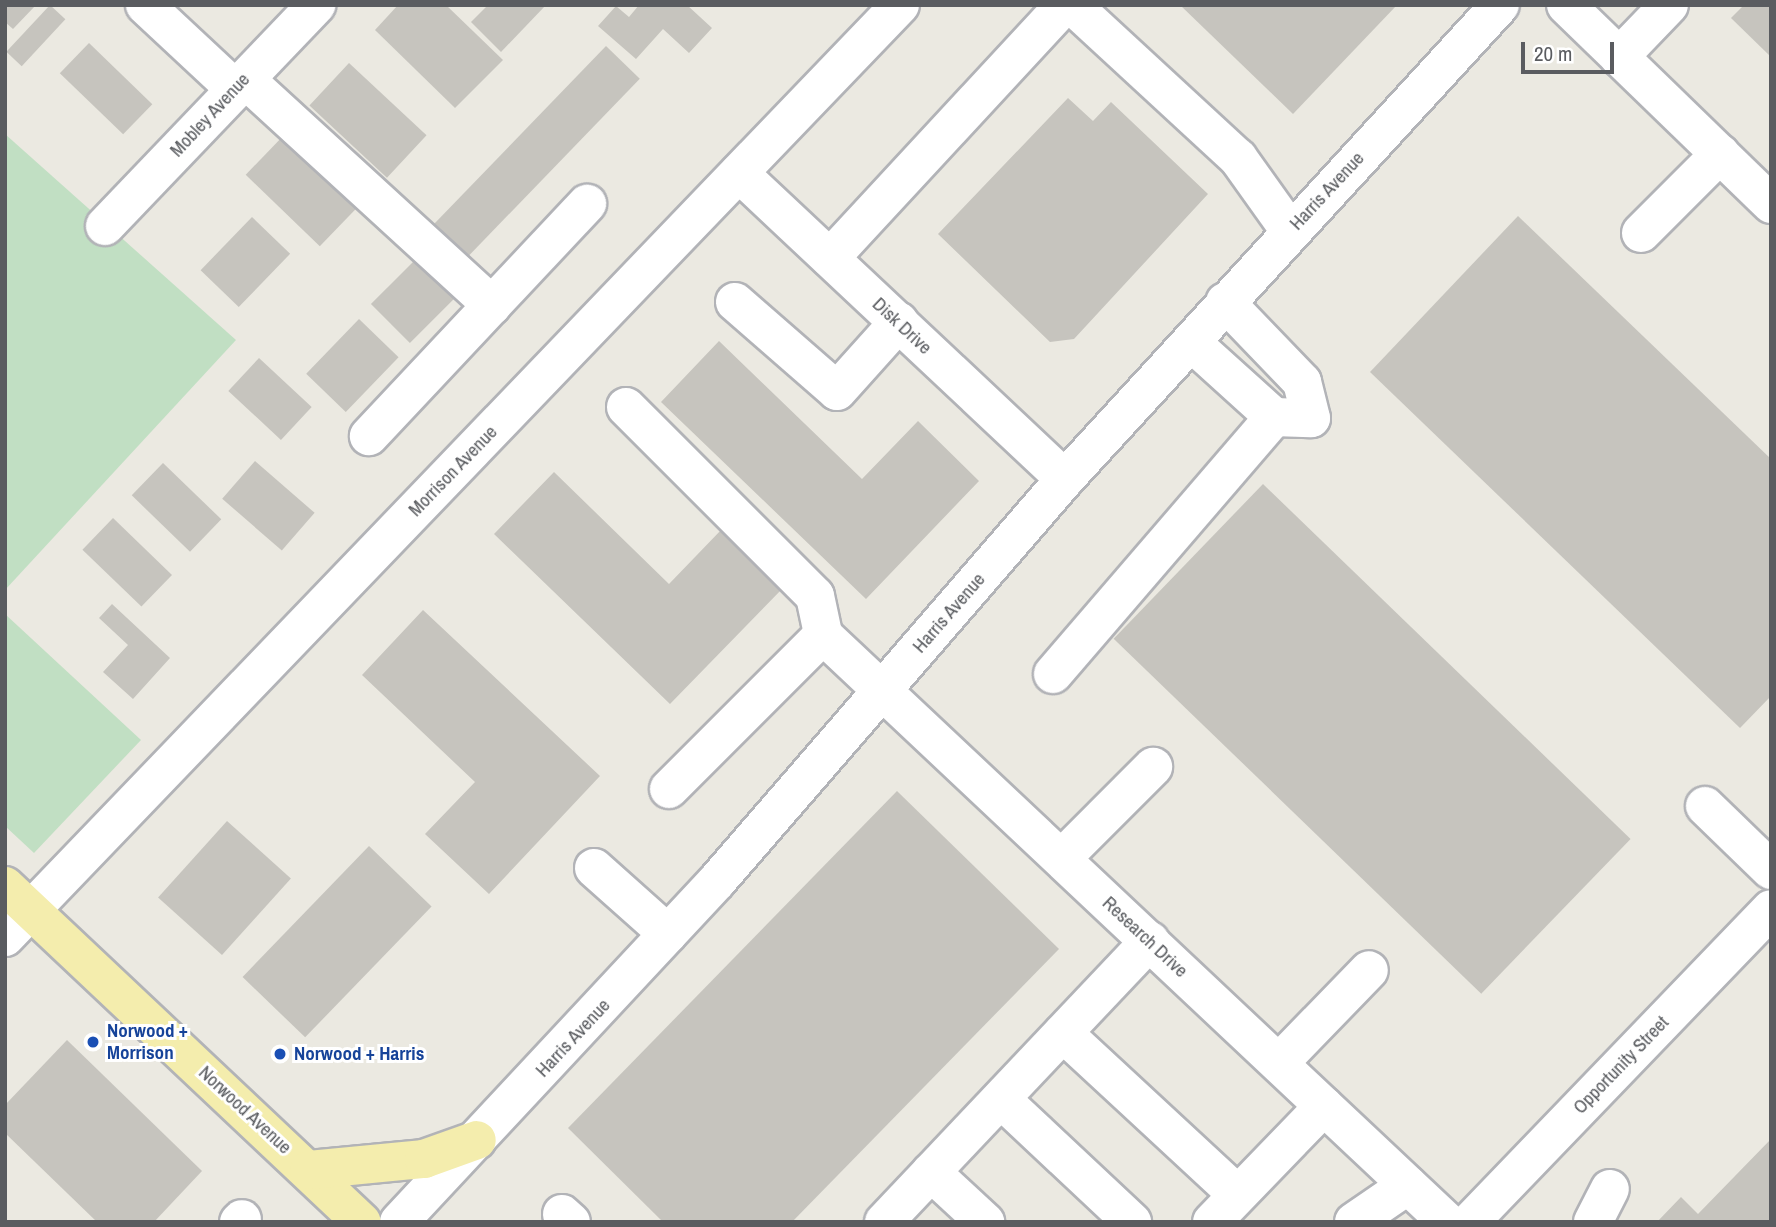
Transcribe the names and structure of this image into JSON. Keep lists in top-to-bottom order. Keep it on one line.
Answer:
{"streets":{"main road":["Norwood Avenue"],"street":["Mobley Avenue","Harris Avenue","Disk Drive","Morrison Avenue","Research Drive","Opportunity Street"]},"crossings":[["Harris Avenue","Disk Drive"],["Harris Avenue","Research Drive"],["Disk Drive","Morrison Avenue"],["Morrison Avenue","Norwood Avenue"]],"places":["Norwood + Morrison","Norwood + Harris"],"scale_bar":"20 m"}
